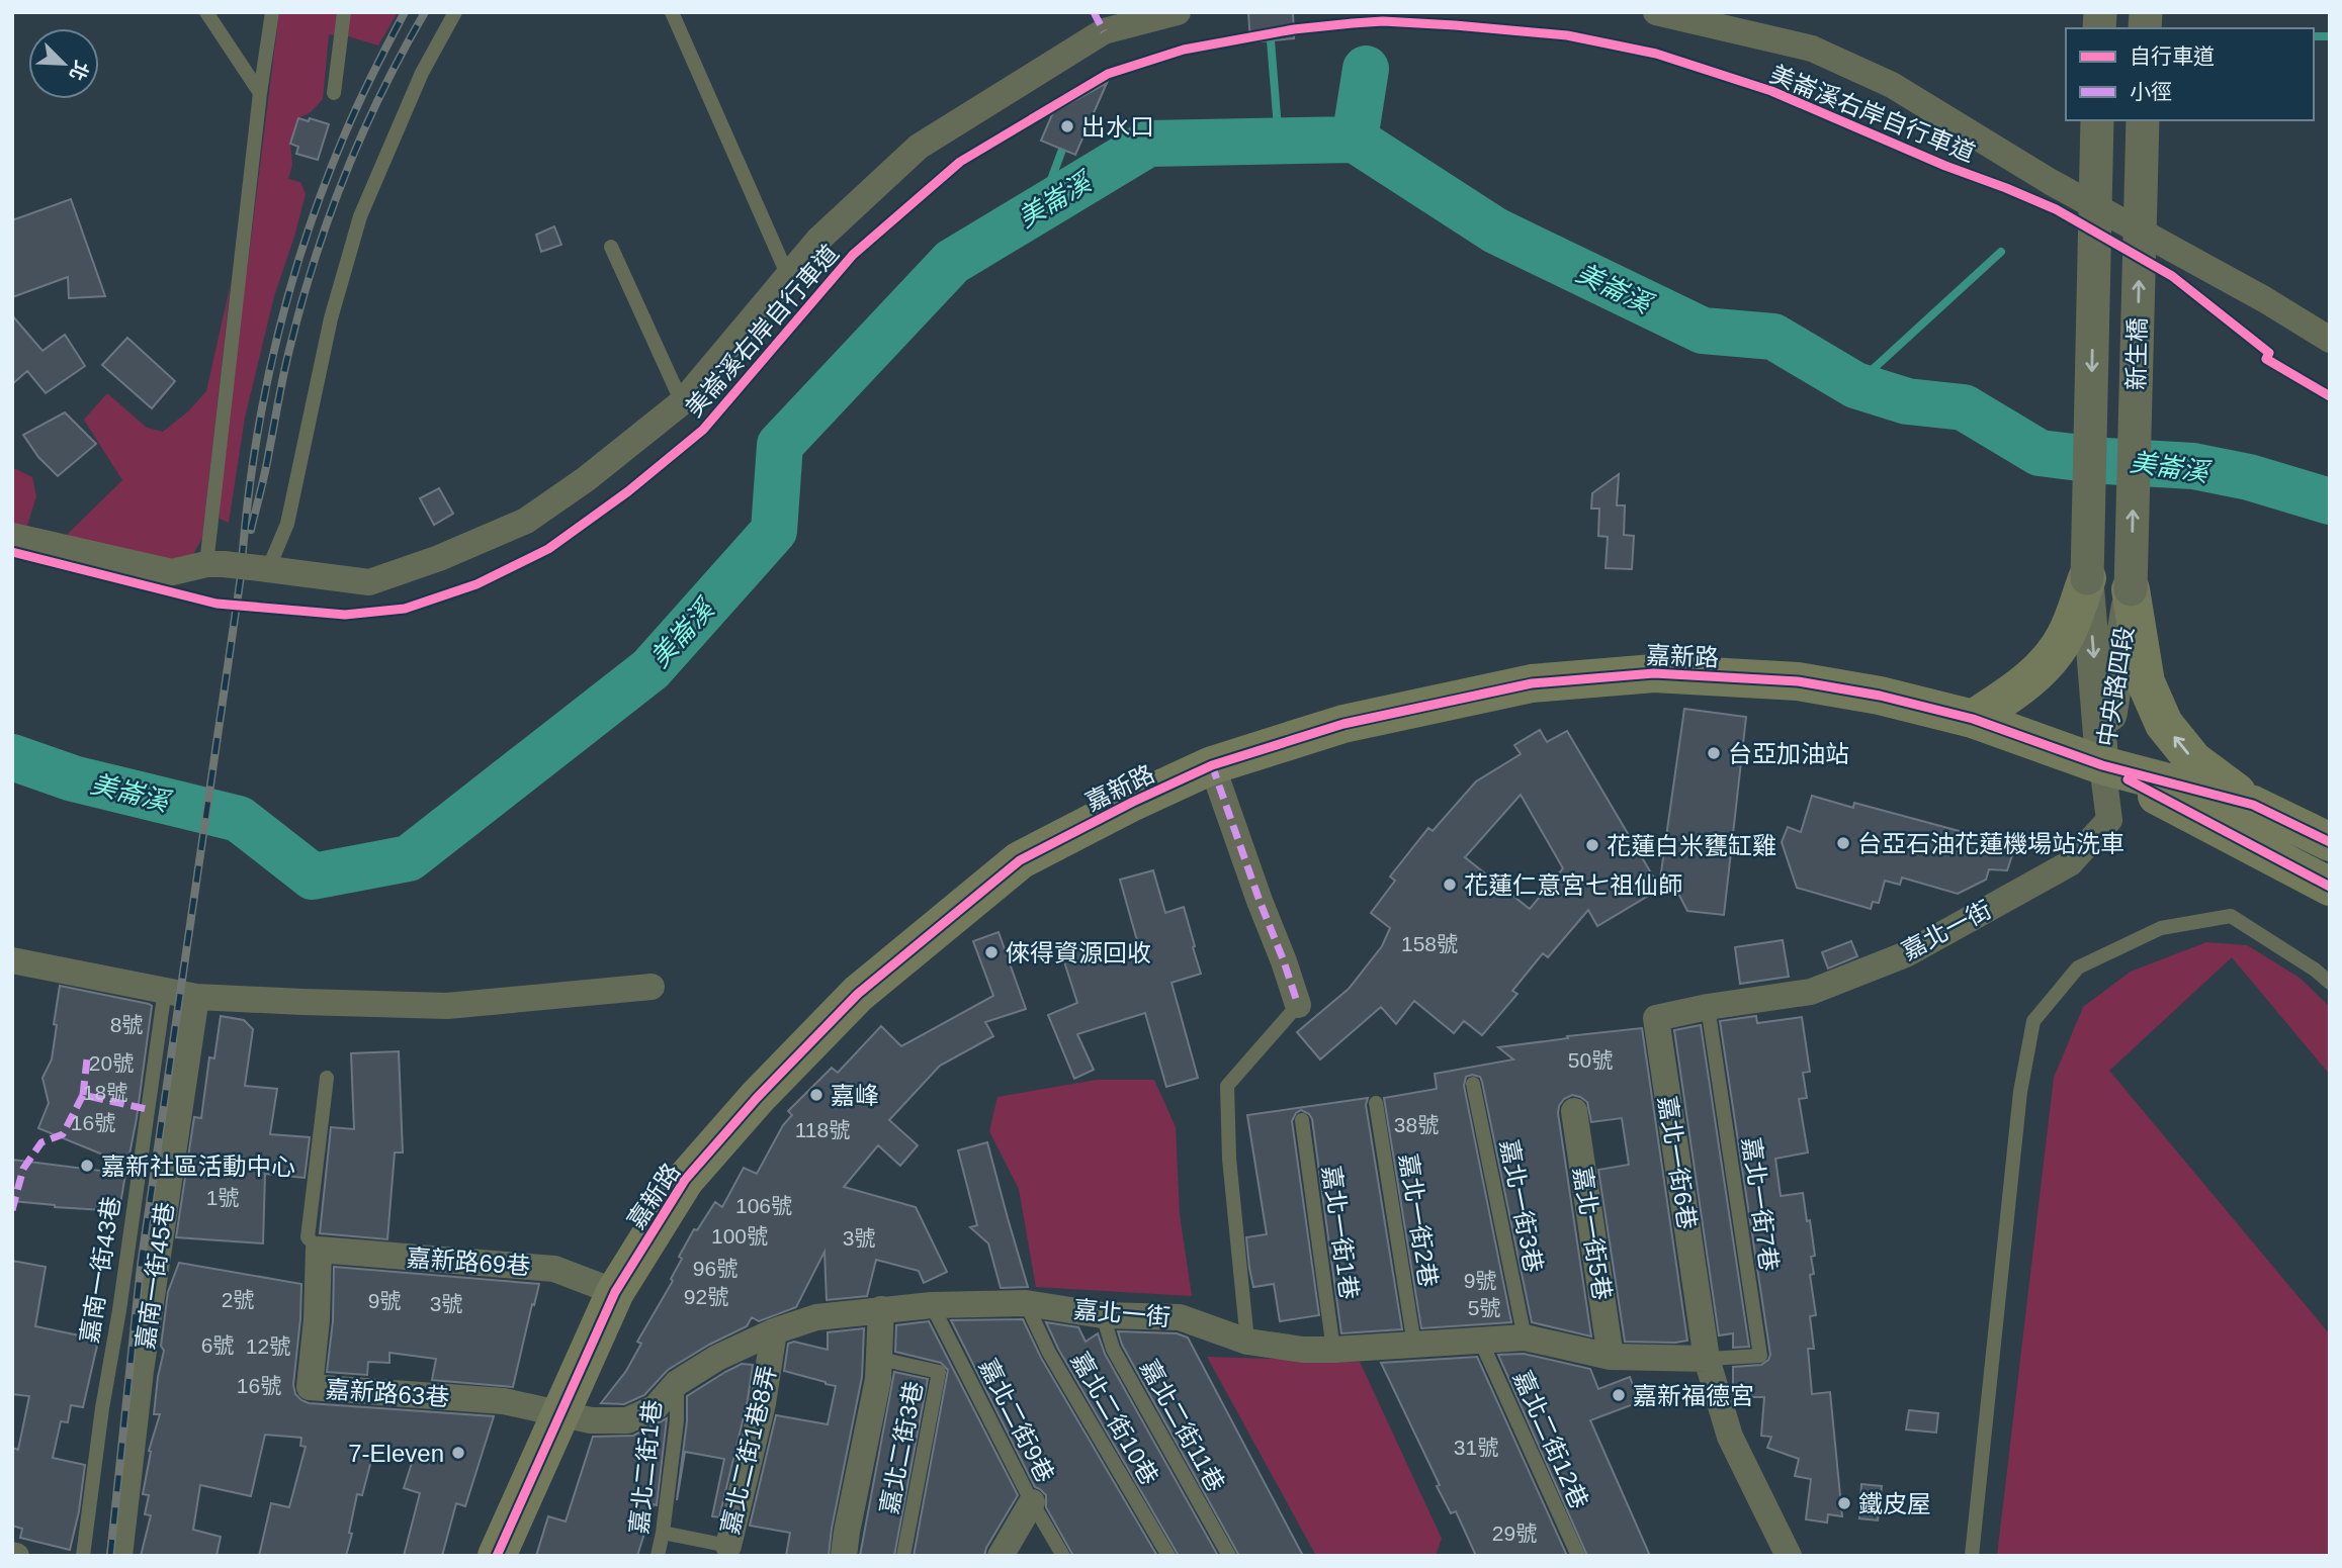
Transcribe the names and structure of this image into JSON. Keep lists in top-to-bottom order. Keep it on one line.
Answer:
{"streets":{"main road":["嘉新路"],"street":["新生橋","中央路四段","嘉北一街","嘉北一街6巷","嘉北一街5巷","嘉新路69巷","嘉南一街45巷","嘉新路63巷","嘉北二街1巷8弄"],"lane":["嘉北一街7巷","嘉北一街3巷","嘉北一街2巷","嘉北一街1巷","嘉南一街43巷","嘉北二街10巷","嘉北二街9巷","嘉北二街11巷","嘉北二街12巷","嘉北二街3巷","嘉北二街1巷"],"cycle path":["美崙溪右岸自行車道"]},"crossings":[["新生橋","中央路四段"],["嘉新路","中央路四段"],["嘉新路","嘉北一街"],["嘉新路","嘉新路69巷"],["嘉新路","嘉新路63巷"],["中央路四段","嘉北一街"],["嘉北一街","嘉北一街6巷"],["嘉北一街","嘉北一街7巷"],["嘉北一街","嘉北一街3巷"],["嘉北一街","嘉北一街2巷"],["嘉北一街","嘉北一街1巷"],["嘉北一街","嘉北一街5巷"],["嘉北一街","嘉新路63巷"],["嘉北一街","嘉北二街10巷"],["嘉北一街","嘉北二街9巷"],["嘉北一街","嘉北二街11巷"],["嘉北一街","嘉北二街12巷"],["嘉北一街","嘉北二街3巷"],["嘉北一街","嘉北二街1巷8弄"],["嘉北一街","嘉北二街1巷"],["嘉北一街6巷","嘉北一街7巷"],["嘉新路69巷","嘉新路63巷"],["嘉北二街1巷8弄","嘉北二街1巷"]],"water":["美崙溪"],"places":["出水口","台亞加油站","台亞石油花蓮機場站洗車","花蓮白米甕缸雞","花蓮仁意宮七祖仙師","倈得資源回收","嘉峰","嘉新社區活動中心","嘉新福德宮","7-Eleven","鐵皮屋"],"house_numbers":["158號","8號","50號","20號","18號","16號","38號","118號","1號","106號","100號","3號","96號","9號","92號","2號","9號","3號","5號","6號","12號","16號","31號","29號"],"legend":["自行車道","小徑"],"north":"bottom right"}
